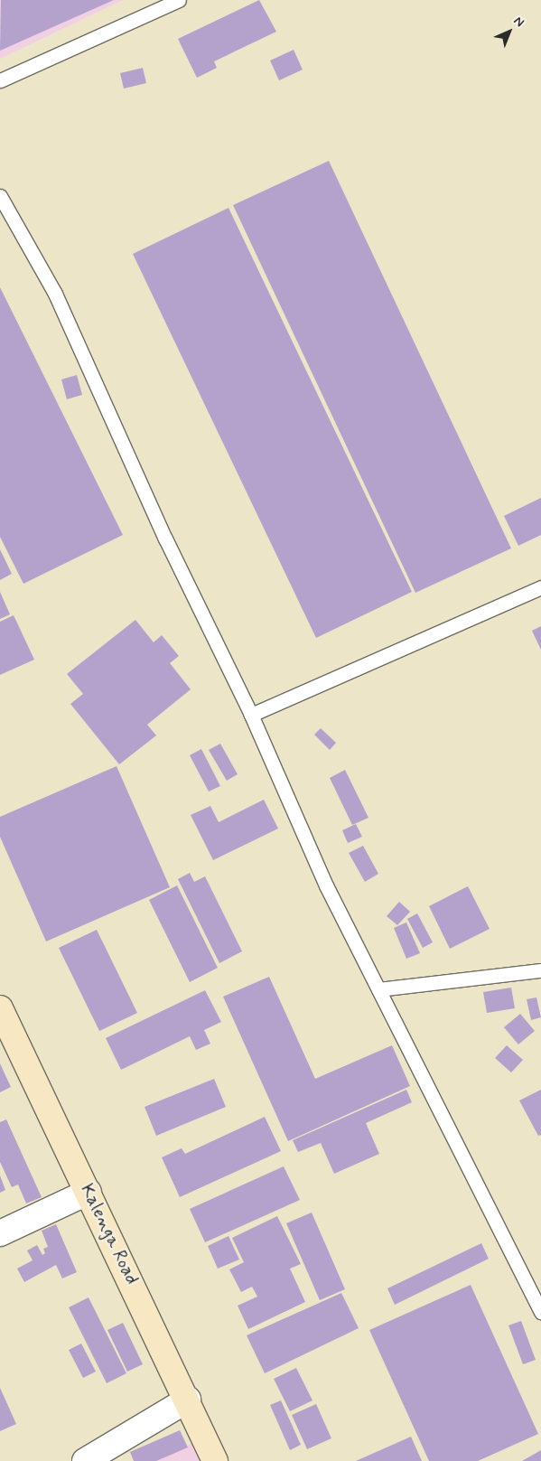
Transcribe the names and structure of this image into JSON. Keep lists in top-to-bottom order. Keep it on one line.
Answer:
{"streets":{"main road":["Kalenga Road"]},"north":"top right"}
